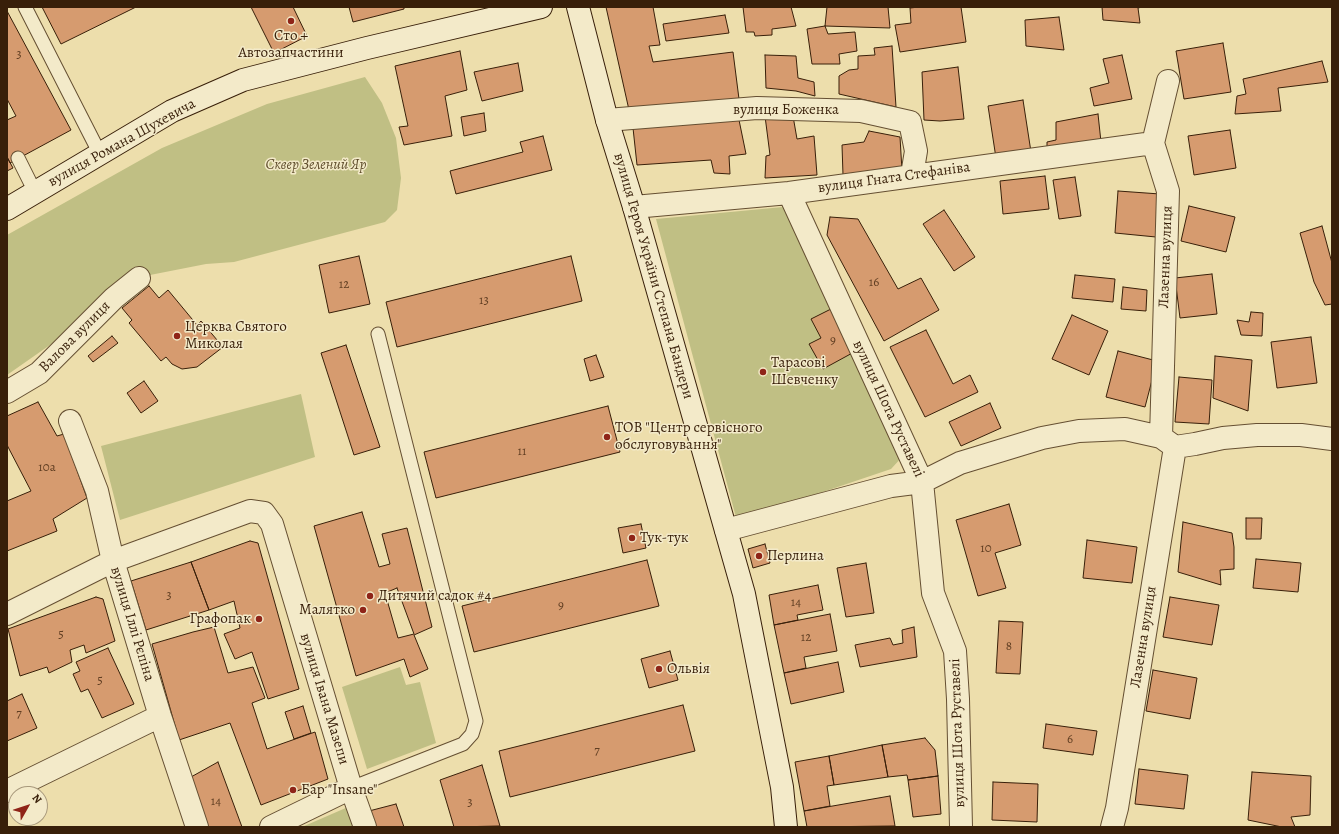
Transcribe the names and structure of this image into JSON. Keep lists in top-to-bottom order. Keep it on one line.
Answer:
{"streets":{"street":["вулиця Боженка","вулиця Романа Шухевича","вулиця Гната Стефаніва","Лазенна вулиця","вулиця Героя України Степана Бандери","Валова вулиця","вулиця Шота Руставелі","вулиця Іллі Рєпіна","вулиця Івана Мазепи"]},"crossings":[["вулиця Боженка","вулиця Гната Стефаніва"],["вулиця Боженка","вулиця Героя України Степана Бандери"],["вулиця Гната Стефаніва","Лазенна вулиця"],["вулиця Гната Стефаніва","вулиця Героя України Степана Бандери"],["вулиця Гната Стефаніва","вулиця Шота Руставелі"],["вулиця Іллі Рєпіна","вулиця Івана Мазепи"]],"parks":["Сквер Зелений Яр"],"places":["Сто + Автозапчастини","Церква Святого Миколая","Тарасові Шевченку","ТОВ \"Центр сервісного обслуговування\"","Тук-тук","Перлина","Дитячий садок #4","Малятко","Графопак","Ольвія","Бар \"Insane\""],"house_numbers":["3","16","12","13","9","11","10а","10","3","14","9","5","12","8","5","7","6","7","14","3"],"north":"top right"}
